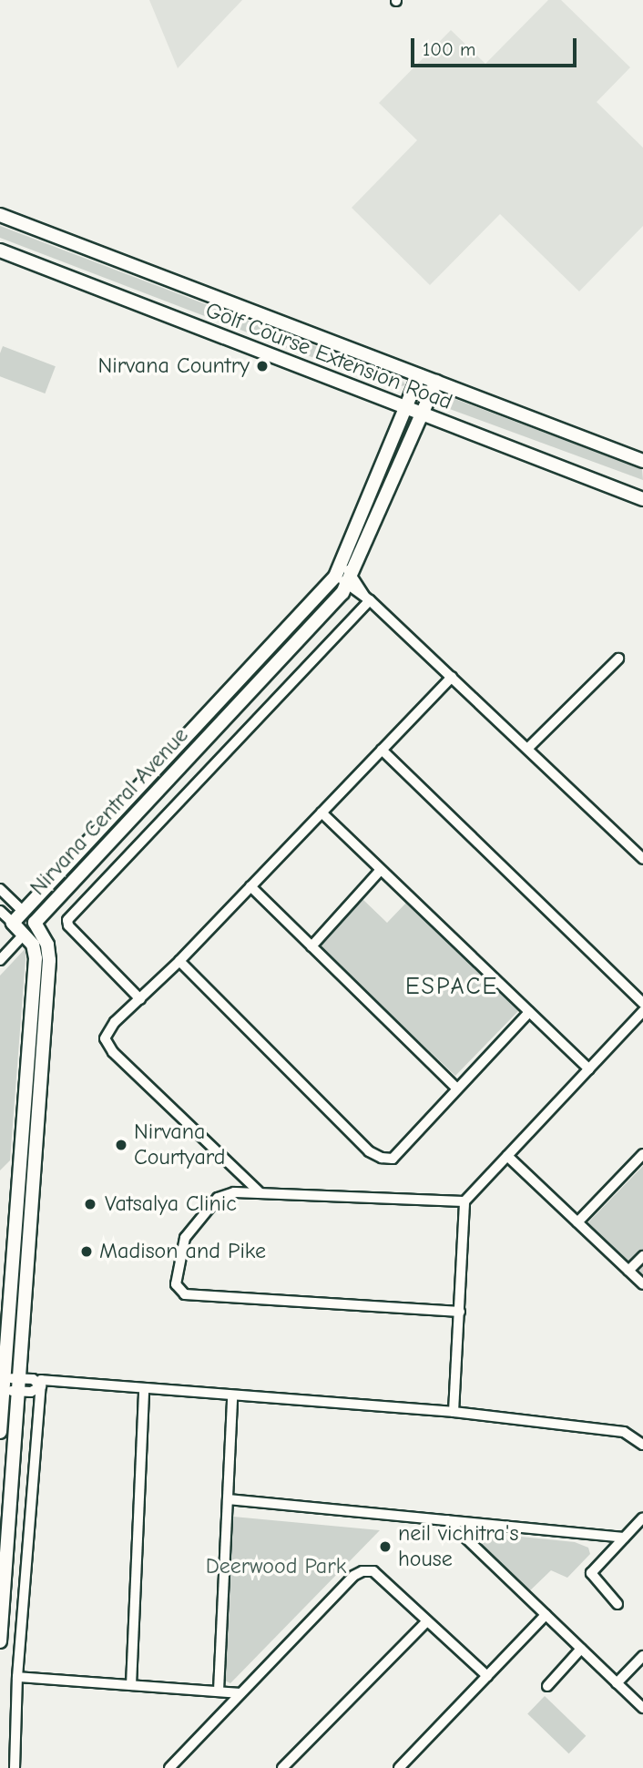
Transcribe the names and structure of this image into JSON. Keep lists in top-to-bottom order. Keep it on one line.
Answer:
{"streets":{"street":["Golf Course Extension Road","Nirvana Central Avenue"]},"crossings":[["Golf Course Extension Road","Nirvana Central Avenue"]],"districts":["ESPACE"],"parks":["Deerwood Park"],"places":["Nirvana Country","Nirvana Courtyard","Vatsalya Clinic","Madison and Pike","neil vichitra's house"],"scale_bar":"100 m"}
